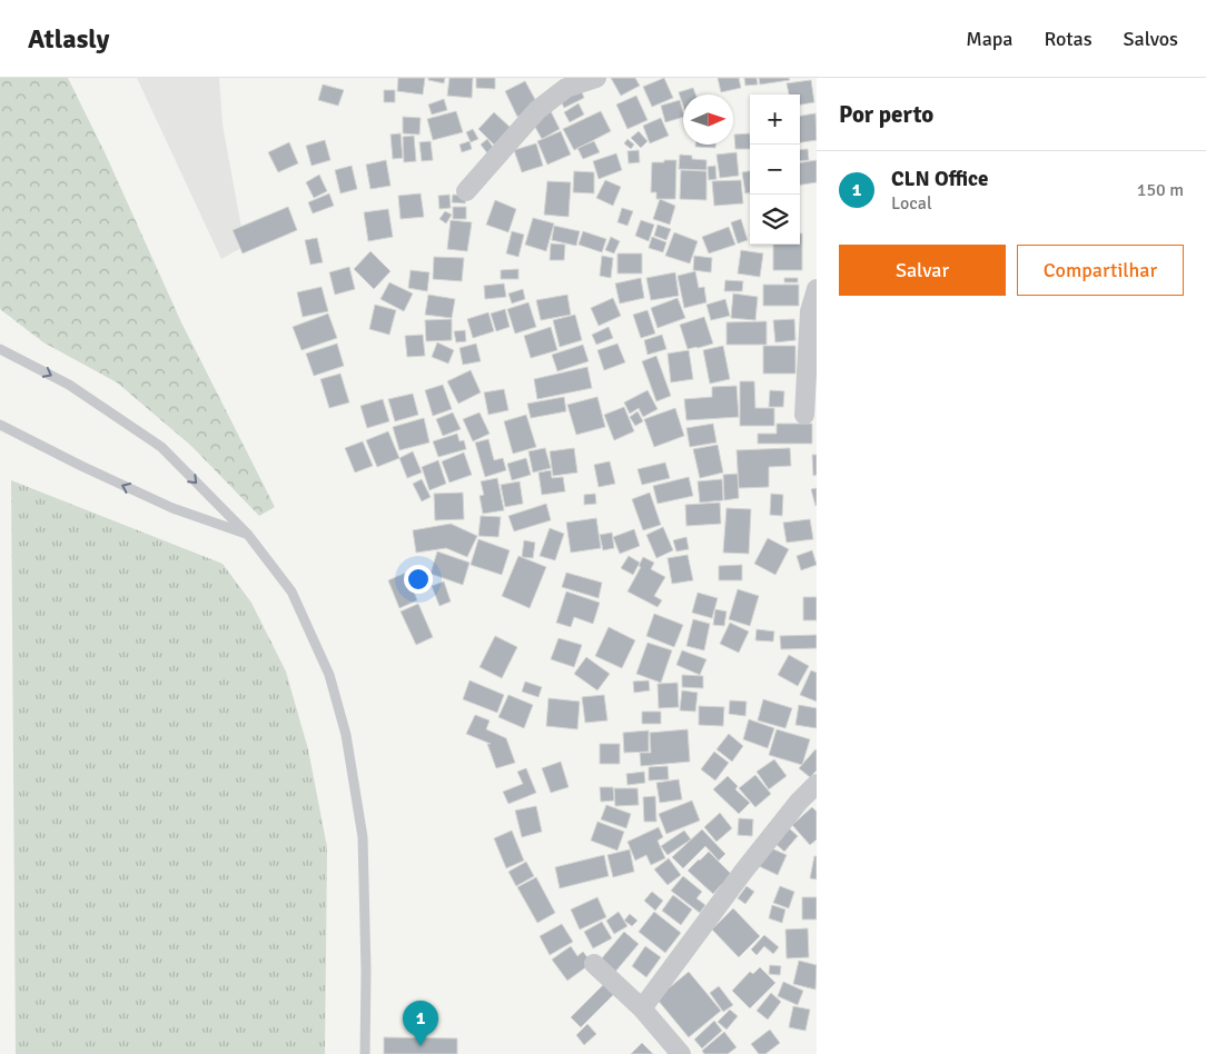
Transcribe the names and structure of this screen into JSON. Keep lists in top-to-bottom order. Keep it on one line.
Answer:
{"north":"right","page":{"header":"Atlasly","nav":["Mapa","Rotas","Salvos"],"heading":"Por perto","map_buttons":["+","−"],"list":[{"mark":"1","name":"CLN Office","note":"Local","value":"150 m"}],"buttons":["Salvar","Compartilhar"],"pins":"1"}}
